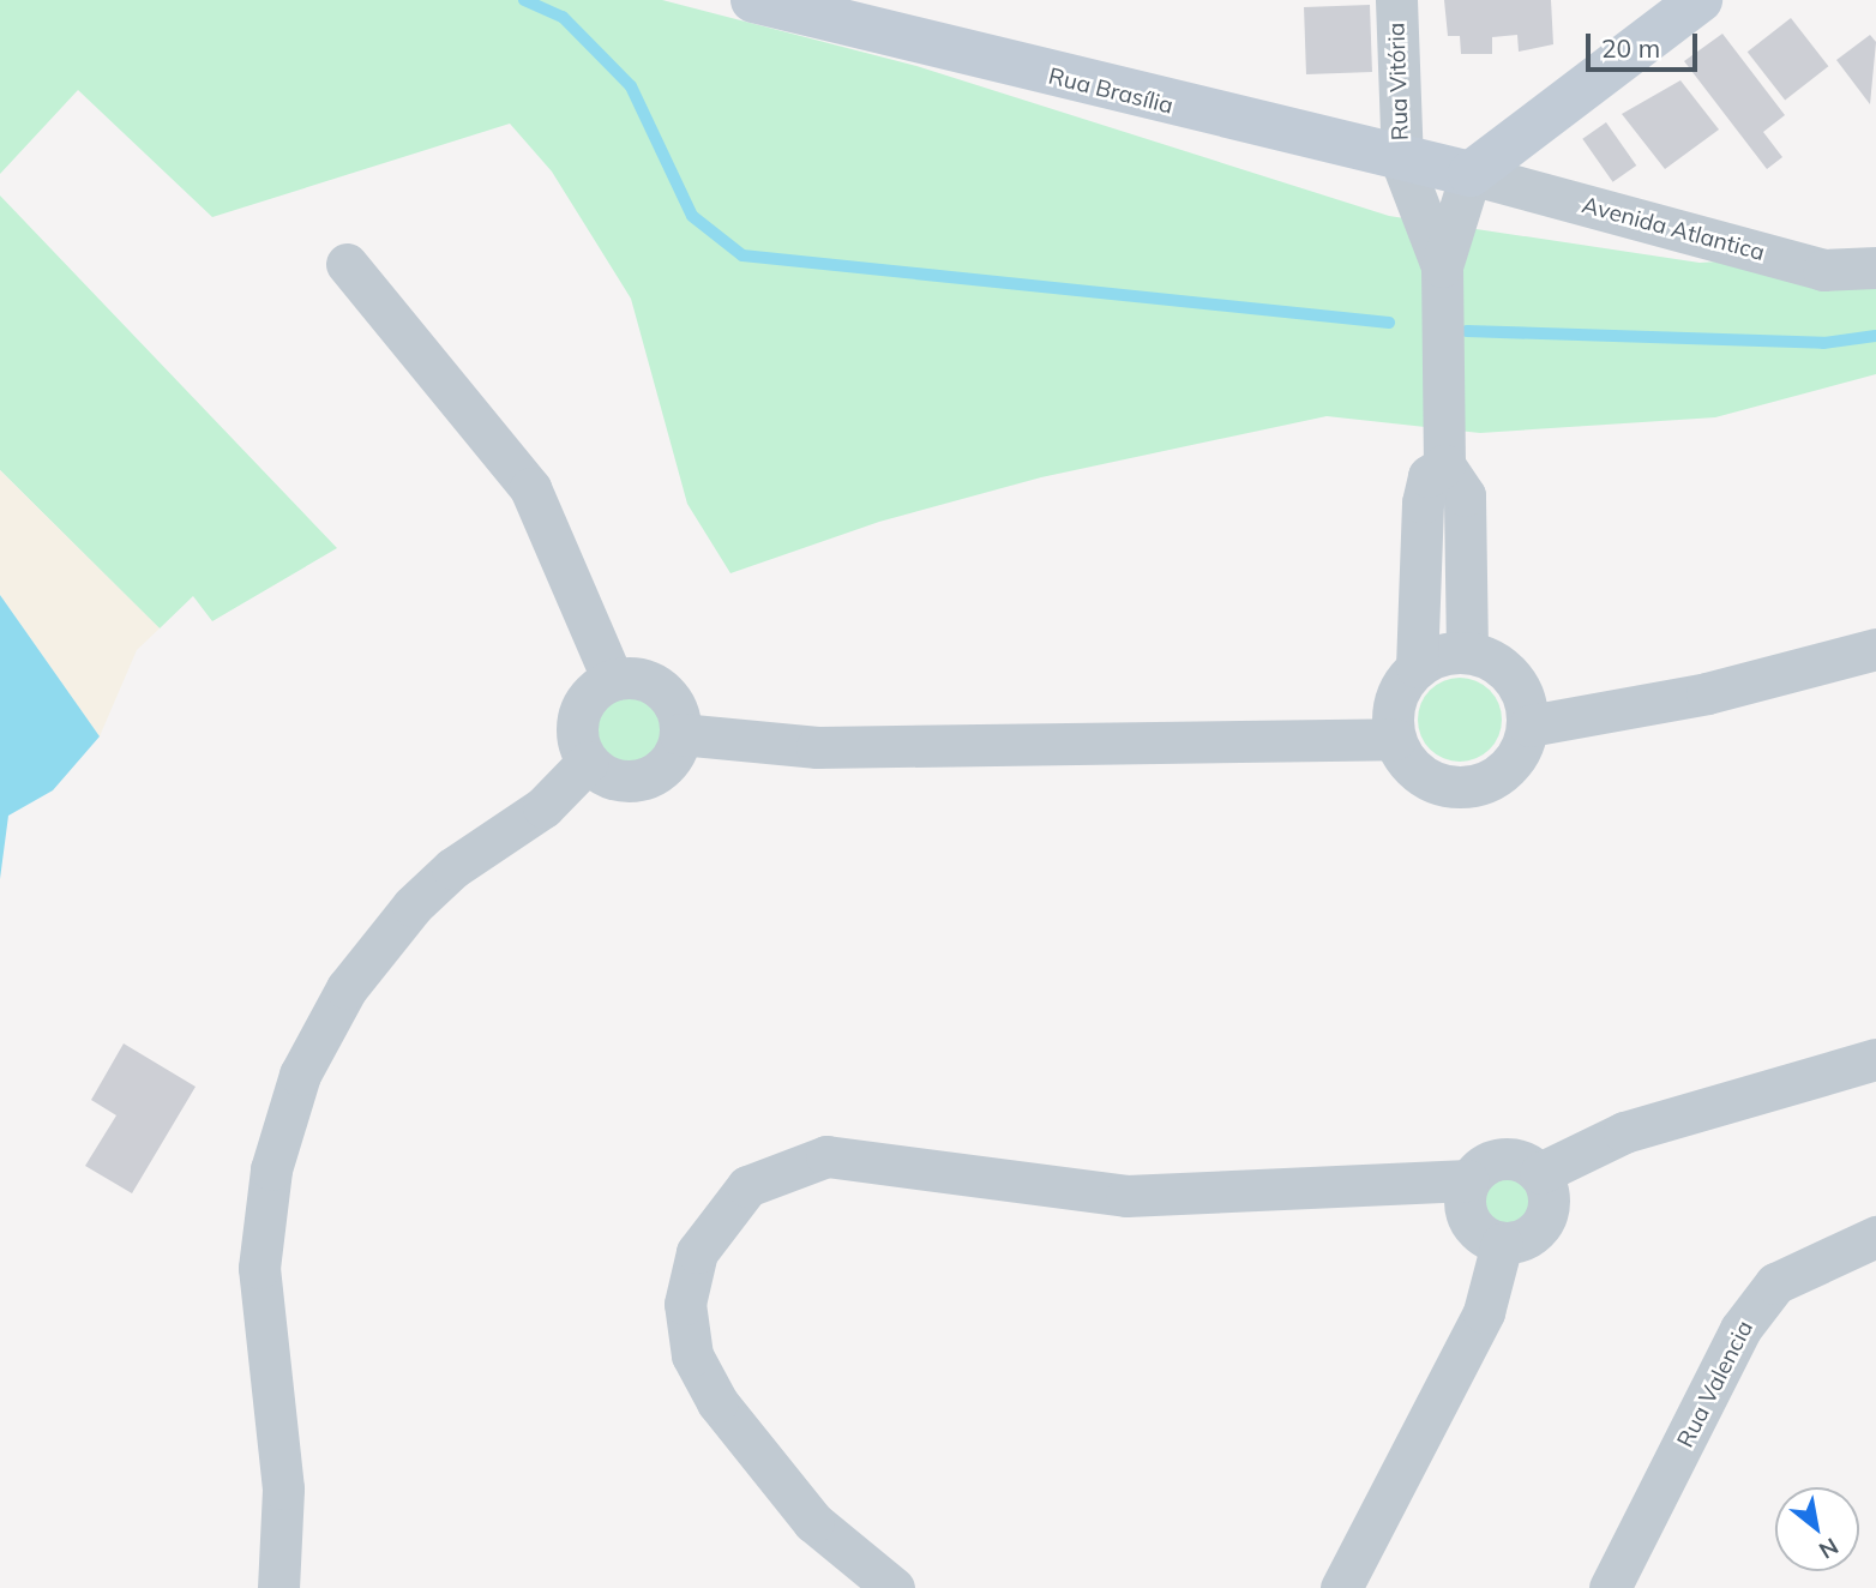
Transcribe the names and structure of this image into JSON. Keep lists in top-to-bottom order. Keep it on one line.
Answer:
{"streets":{"street":["Rua Vitória","Rua Brasília","Avenida Atlantica","Rua Valencia"]},"crossings":[["Rua Vitória","Rua Brasília"],["Rua Brasília","Avenida Atlantica"]],"scale_bar":"20 m","north":"bottom right"}
